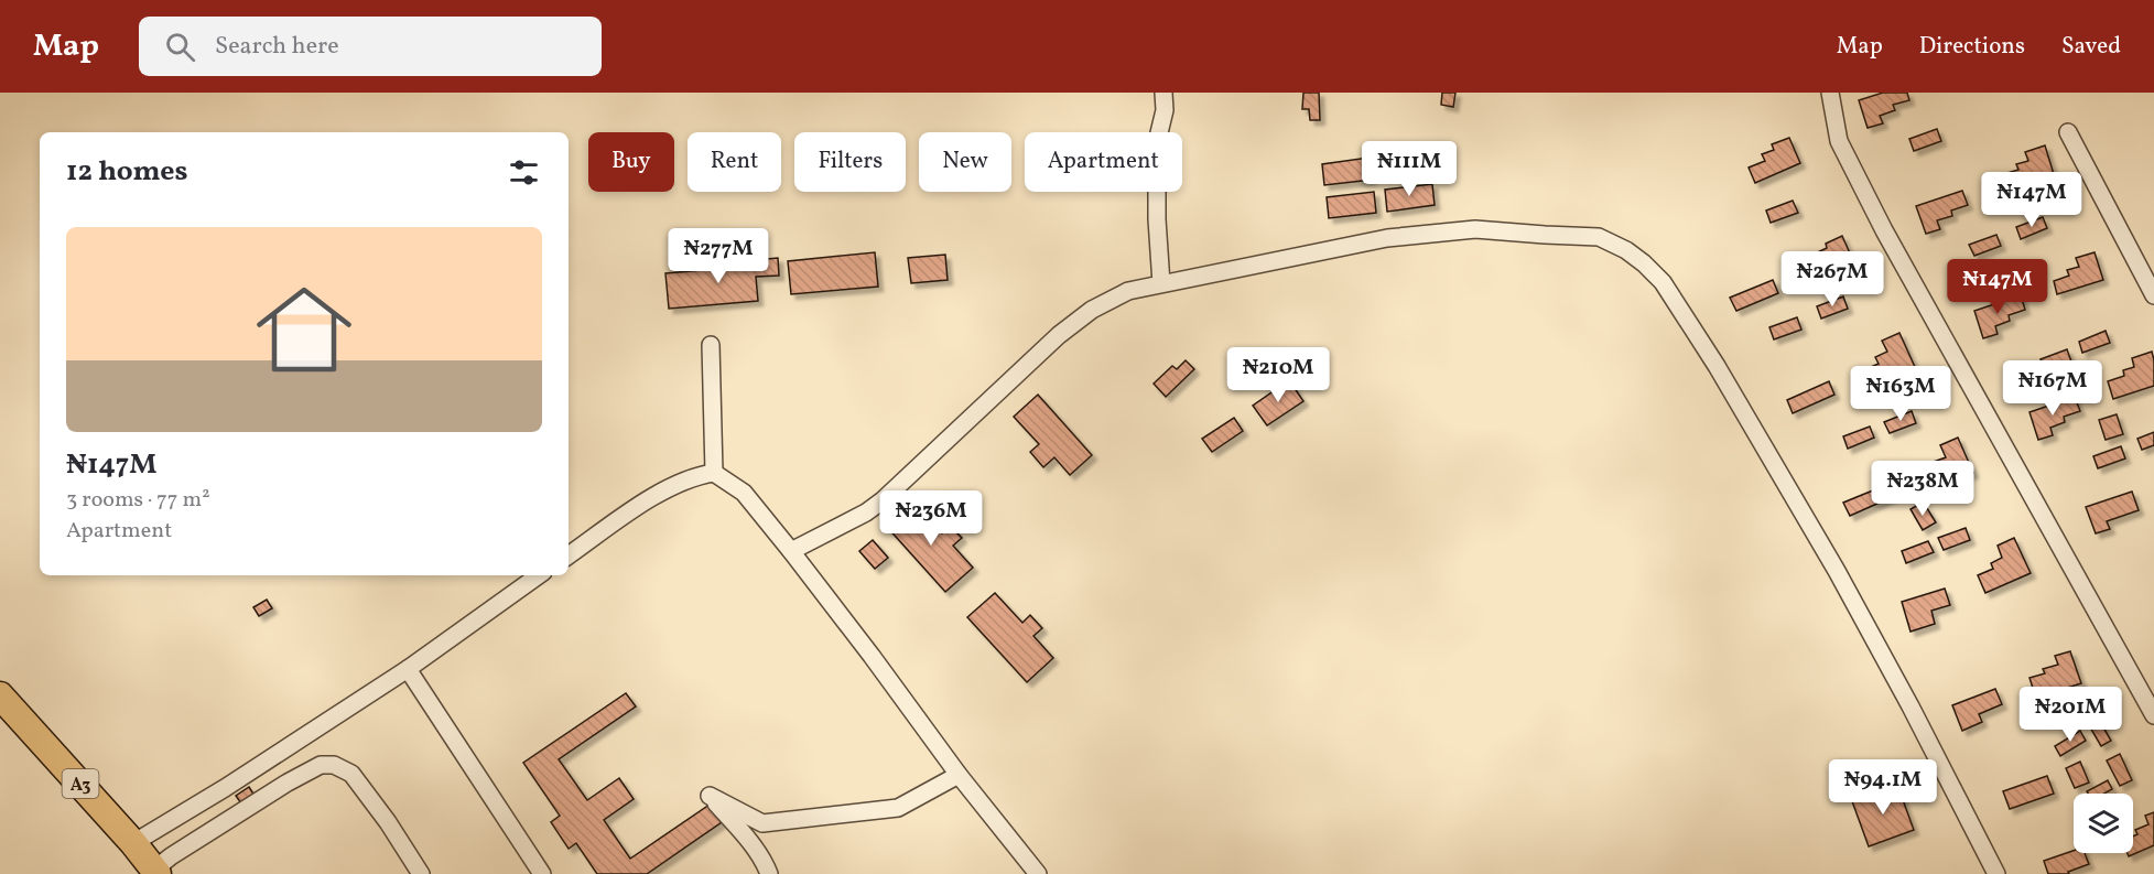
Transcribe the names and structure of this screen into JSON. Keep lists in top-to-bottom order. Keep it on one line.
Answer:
{"streets":{"highway":["A3"]},"page":{"header":"Map","search":"Search here","nav":["Map","Directions","Saved"],"chip":["Buy","Rent","Filters","New","Apartment"],"heading":"12 homes","price":["₦111M","₦147M","₦277M","₦267M","₦147M","₦210M","₦167M","₦163M","₦238M","₦236M","₦201M","₦94.1M"],"list":[{"name":"₦147M","note":"3 rooms · 77 m² · Apartment"}]}}
